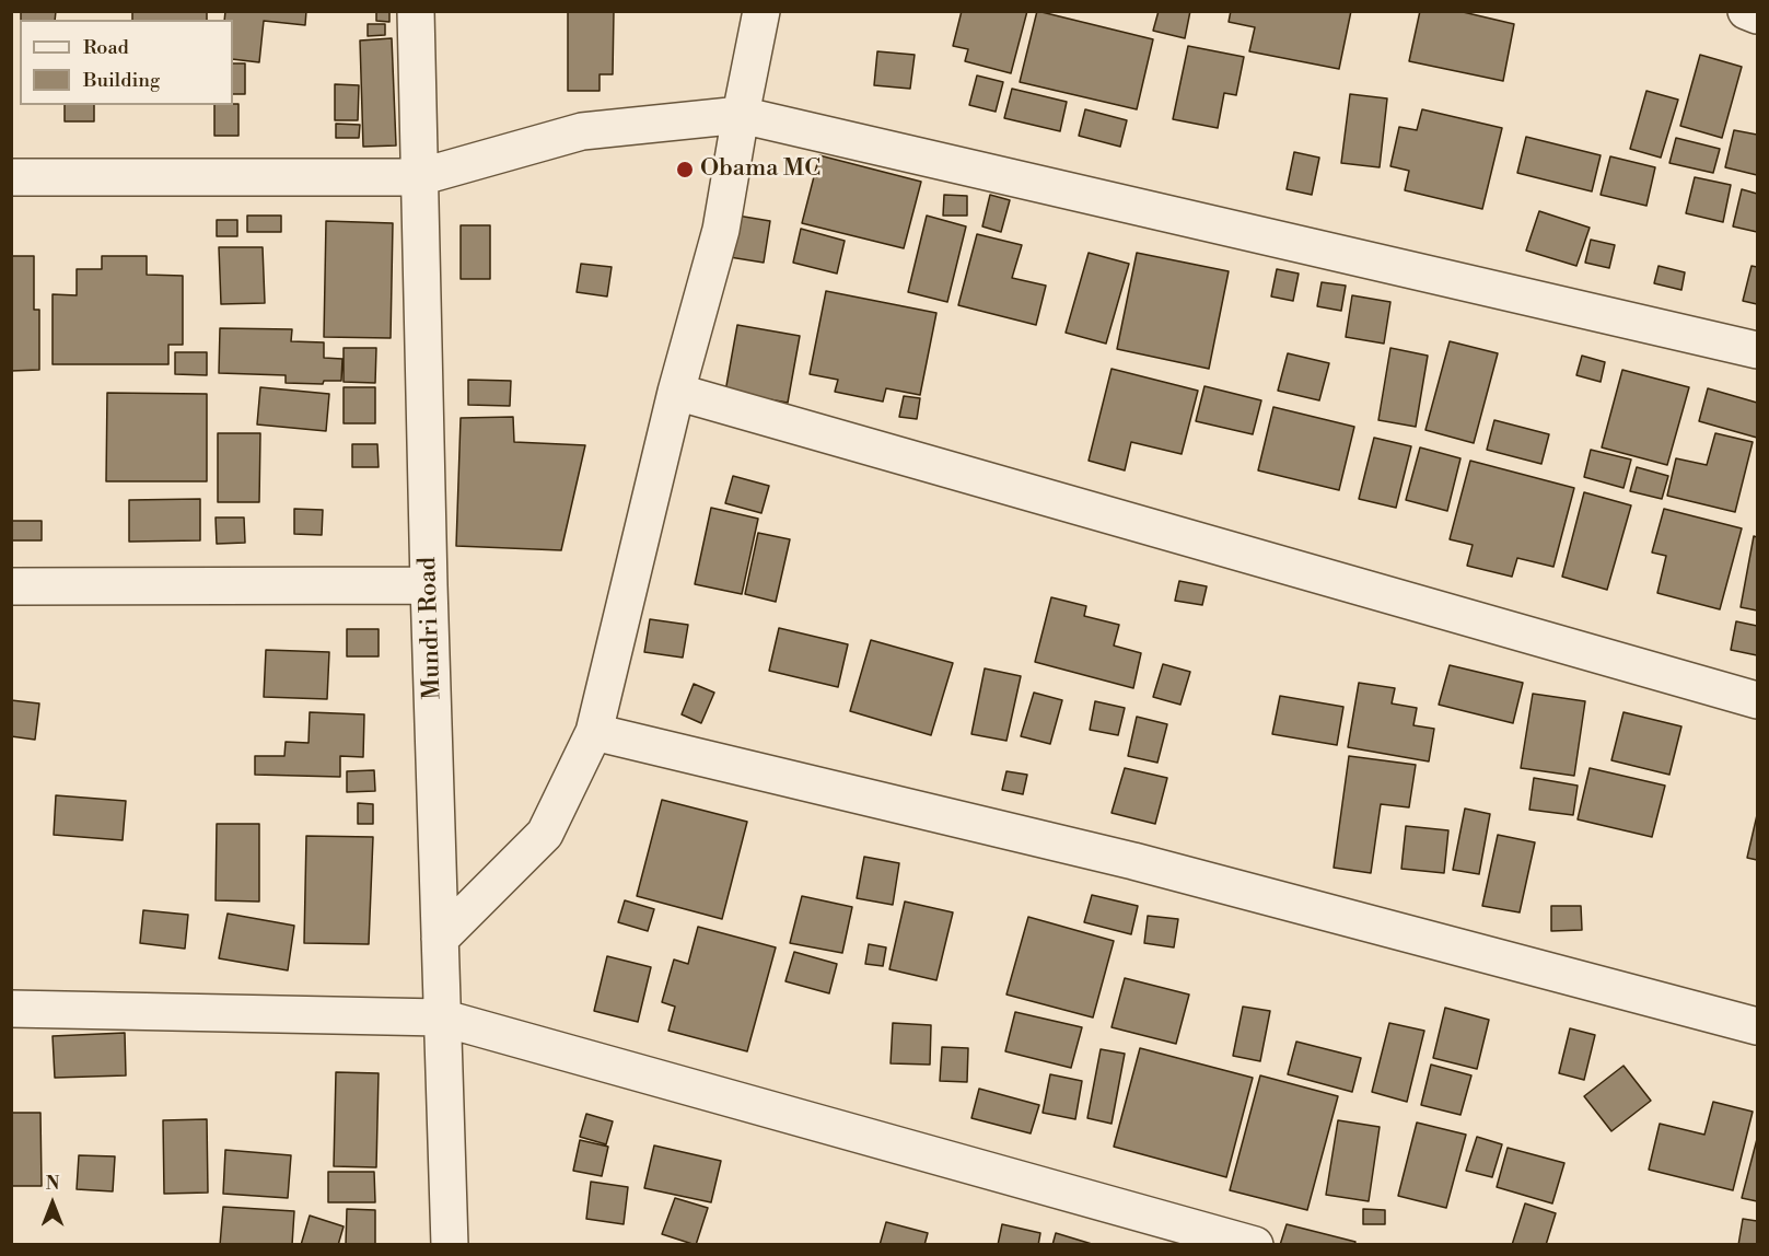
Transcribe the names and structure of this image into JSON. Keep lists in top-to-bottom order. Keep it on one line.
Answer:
{"streets":{"street":["Mundri Road"]},"places":["Obama MC"],"legend":["Road","Building"],"north":"top"}
